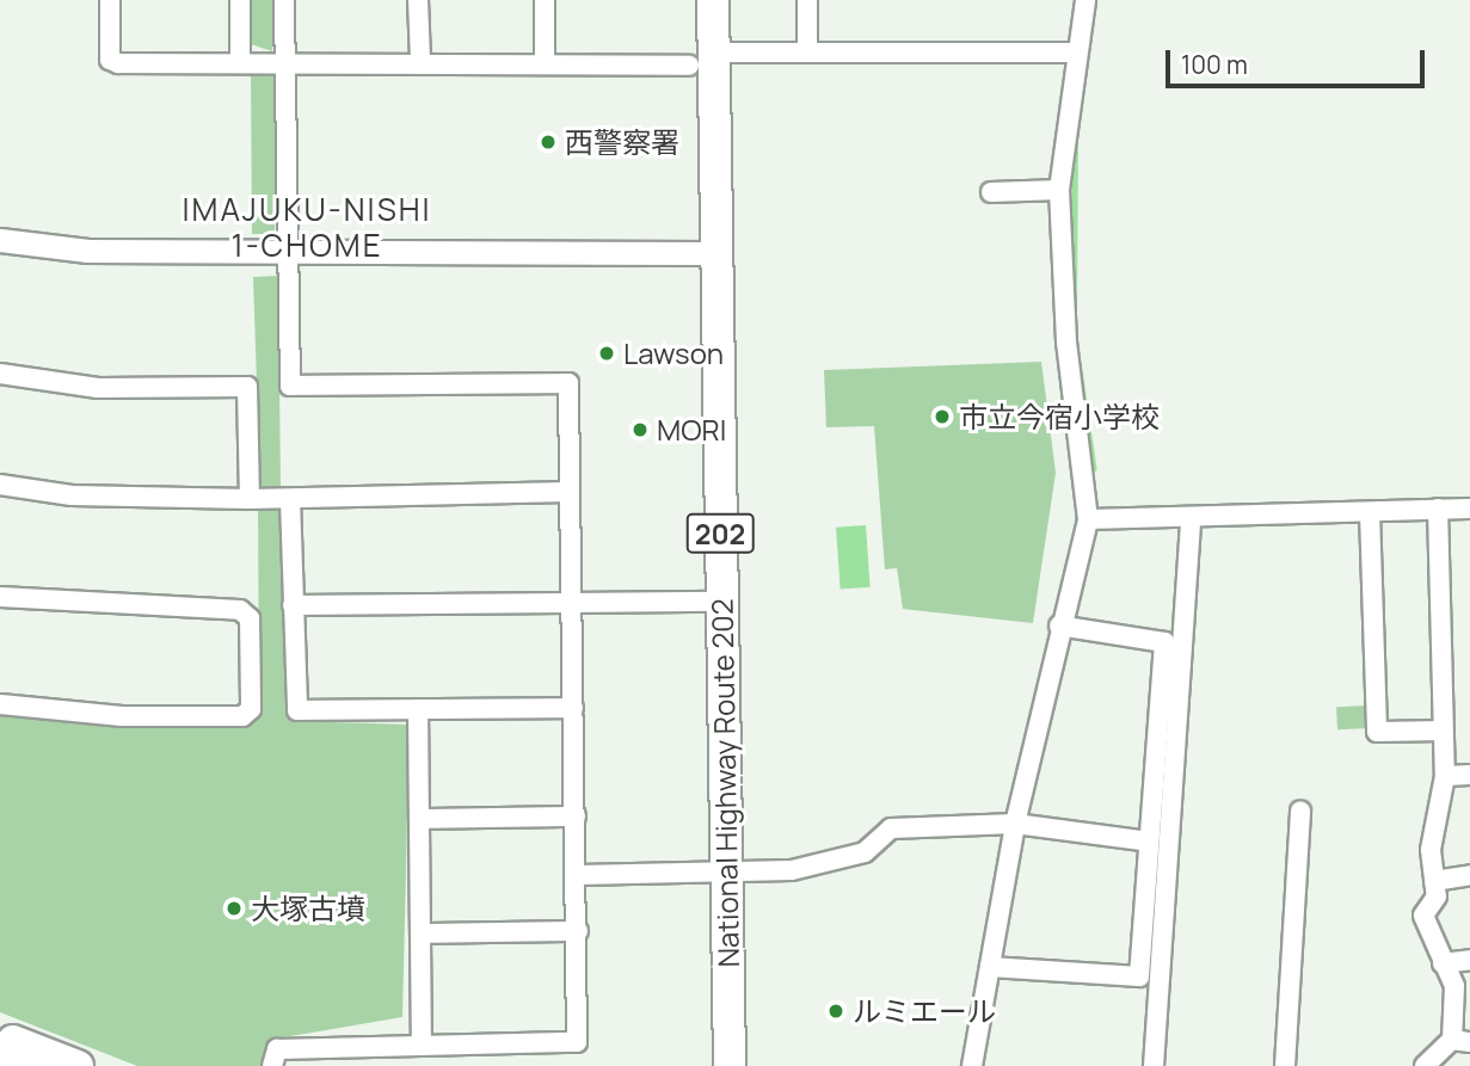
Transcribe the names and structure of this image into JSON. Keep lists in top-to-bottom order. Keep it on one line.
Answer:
{"streets":{"highway":["202","National Highway Route 202"]},"districts":["IMAJUKU-NISHI 1-CHOME"],"places":["西警察署","Lawson","市立今宿小学校","MORI","大塚古墳","ルミエール"],"scale_bar":"100 m"}
